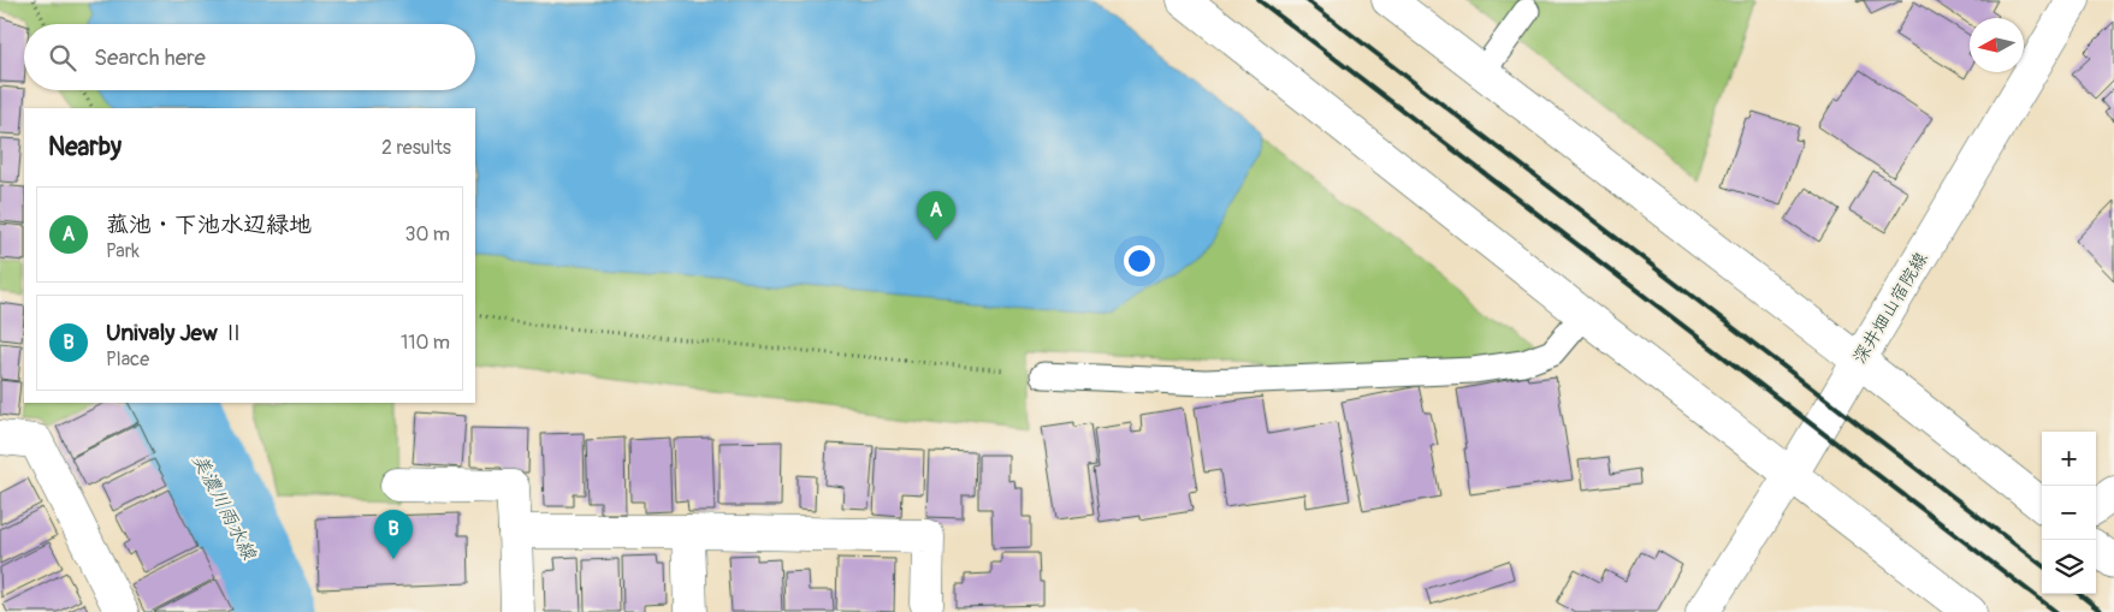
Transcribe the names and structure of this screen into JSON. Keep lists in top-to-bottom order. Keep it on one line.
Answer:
{"streets":{"street":["深井畑山宿院線"]},"water":["美濃川雨水線"],"north":"left","page":{"search":"Search here","heading":["Nearby","2 results"],"list":[{"mark":"A","name":"菰池・下池水辺緑地","note":"Park","value":"30 m"},{"mark":"B","name":"Univaly Jew Ⅱ","note":"Place","value":"110 m"}],"pins":["A","B"],"map_buttons":["+","−"]}}
